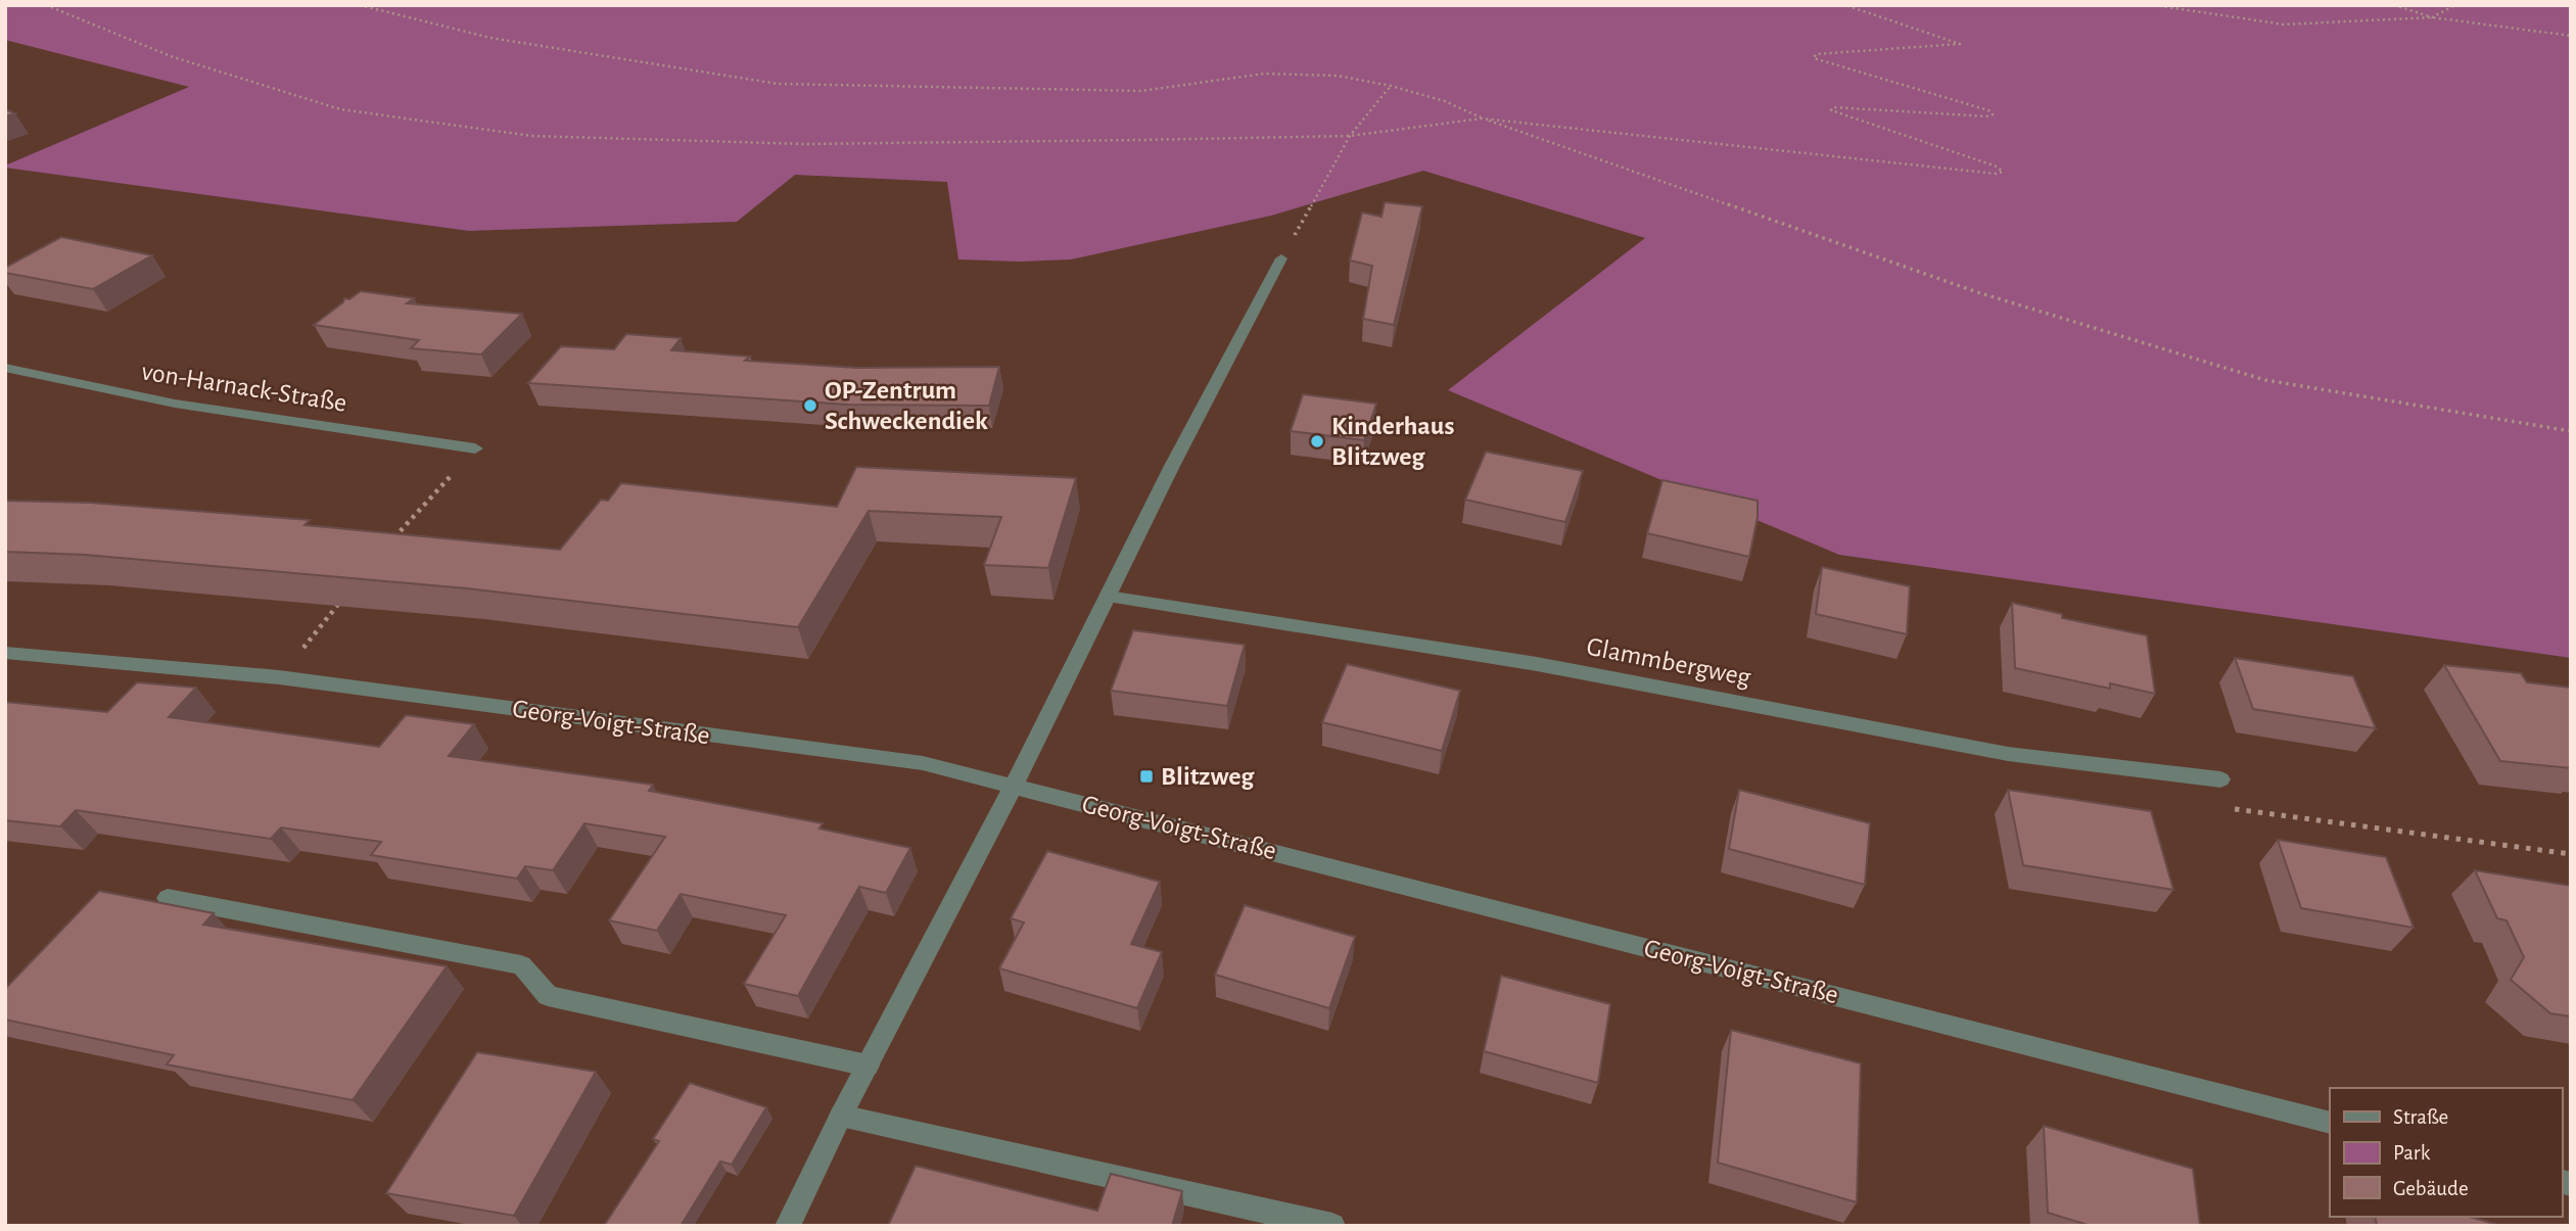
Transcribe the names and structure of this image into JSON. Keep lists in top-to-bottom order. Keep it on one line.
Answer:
{"streets":{"street":["von-Harnack-Straße","Glammbergweg","Georg-Voigt-Straße"]},"places":{"other":["OP-Zentrum Schweckendiek","Kinderhaus Blitzweg"],"transit":["Blitzweg"]},"legend":["Straße","Park","Gebäude"]}
